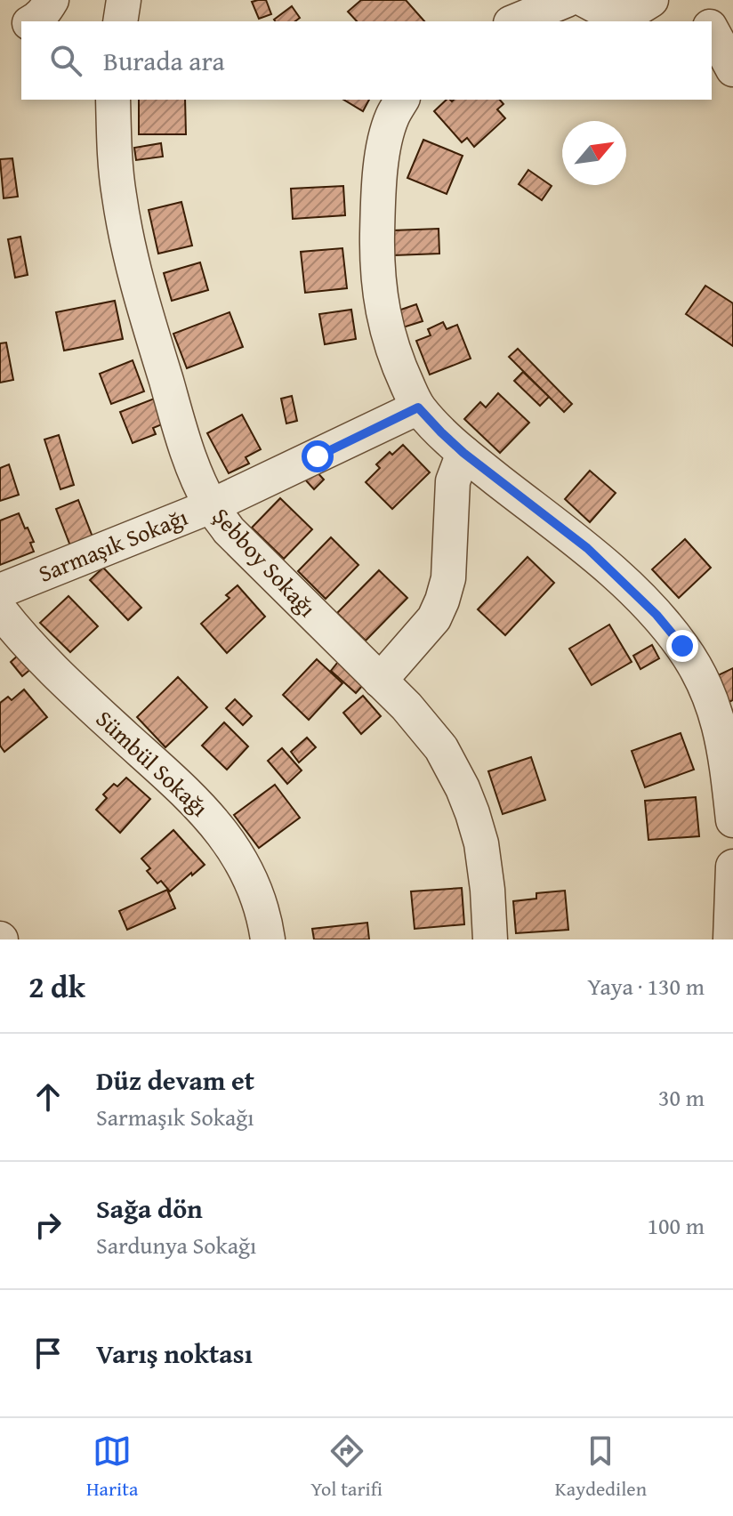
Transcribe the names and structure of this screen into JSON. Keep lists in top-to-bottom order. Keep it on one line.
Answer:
{"streets":{"street":["Sarmaşık Sokağı","Şebboy Sokağı","Sümbül Sokağı"]},"crossings":[["Sarmaşık Sokağı","Şebboy Sokağı"]],"north":"top right","page":{"search":"Burada ara","heading":["2 dk","Yaya · 130 m"],"list":[["Düz devam et","Sarmaşık Sokağı","30 m"],["Sağa dön","Sardunya Sokağı","100 m"],"Varış noktası"],"nav":["Harita","Yol tarifi","Kaydedilen"]}}
